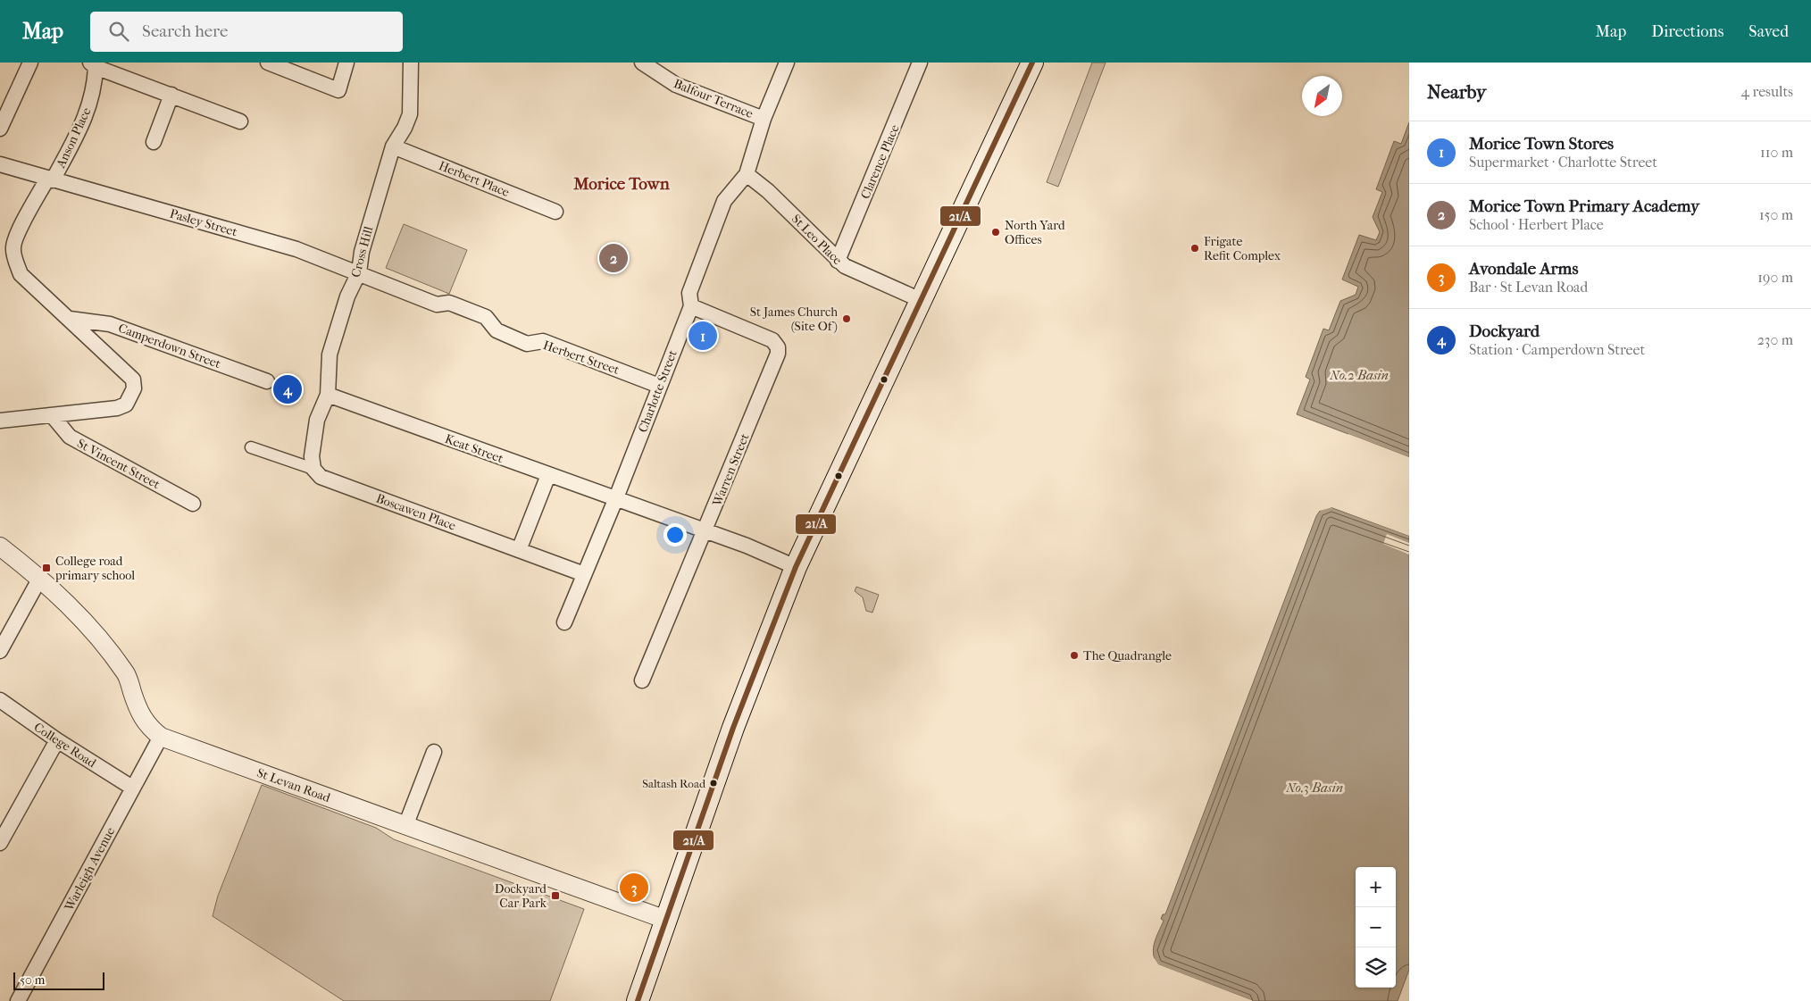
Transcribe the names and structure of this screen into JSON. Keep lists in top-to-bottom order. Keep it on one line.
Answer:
{"streets":{"street":["Balfour Terrace","Anson Place","Clarence Place","Herbert Place","Pasley Street","St Leo Place","Cross Hill","Camperdown Street","Herbert Street","Charlotte Street","Keat Street","St Vincent Street","Warren Street","Boscawen Place","College Road","St Levan Road","Warleigh Avenue"]},"crossings":[["Balfour Terrace","Charlotte Street"],["Anson Place","Pasley Street"],["Clarence Place","St Leo Place"],["Herbert Place","Cross Hill"],["Pasley Street","Cross Hill"],["Pasley Street","Herbert Street"],["St Leo Place","Charlotte Street"],["Cross Hill","Herbert Street"],["Cross Hill","Keat Street"],["Cross Hill","Boscawen Place"],["Herbert Street","Charlotte Street"],["Charlotte Street","Keat Street"],["Charlotte Street","Warren Street"],["Charlotte Street","Boscawen Place"],["Keat Street","Warren Street"],["College Road","Warleigh Avenue"],["St Levan Road","Warleigh Avenue"]],"districts":["Morice Town"],"water":["No.2 Basin","No.3 Basin"],"places":{"other":["North Yard Offices","Frigate Refit Complex","St James Church (Site Of)","The Quadrangle","Saltash Road"],"transit":["College road primary school","Dockyard Car Park"]},"lines":["transit line 21/A"],"scale_bar":"50 m","north":"bottom left","page":{"header":"Map","search":"Search here","nav":["Map","Directions","Saved"],"heading":["Nearby","4 results"],"list":[{"mark":"1","name":"Morice Town Stores","note":"Supermarket · Charlotte Street","value":"110 m"},{"mark":"2","name":"Morice Town Primary Academy","note":"School · Herbert Place","value":"150 m"},{"mark":"3","name":"Avondale Arms","note":"Bar · St Levan Road","value":"190 m"},{"mark":"4","name":"Dockyard","note":"Station · Camperdown Street","value":"230 m"}],"pins":["2","1","4","3"],"map_buttons":["+","−"],"scale":"50 m"}}
